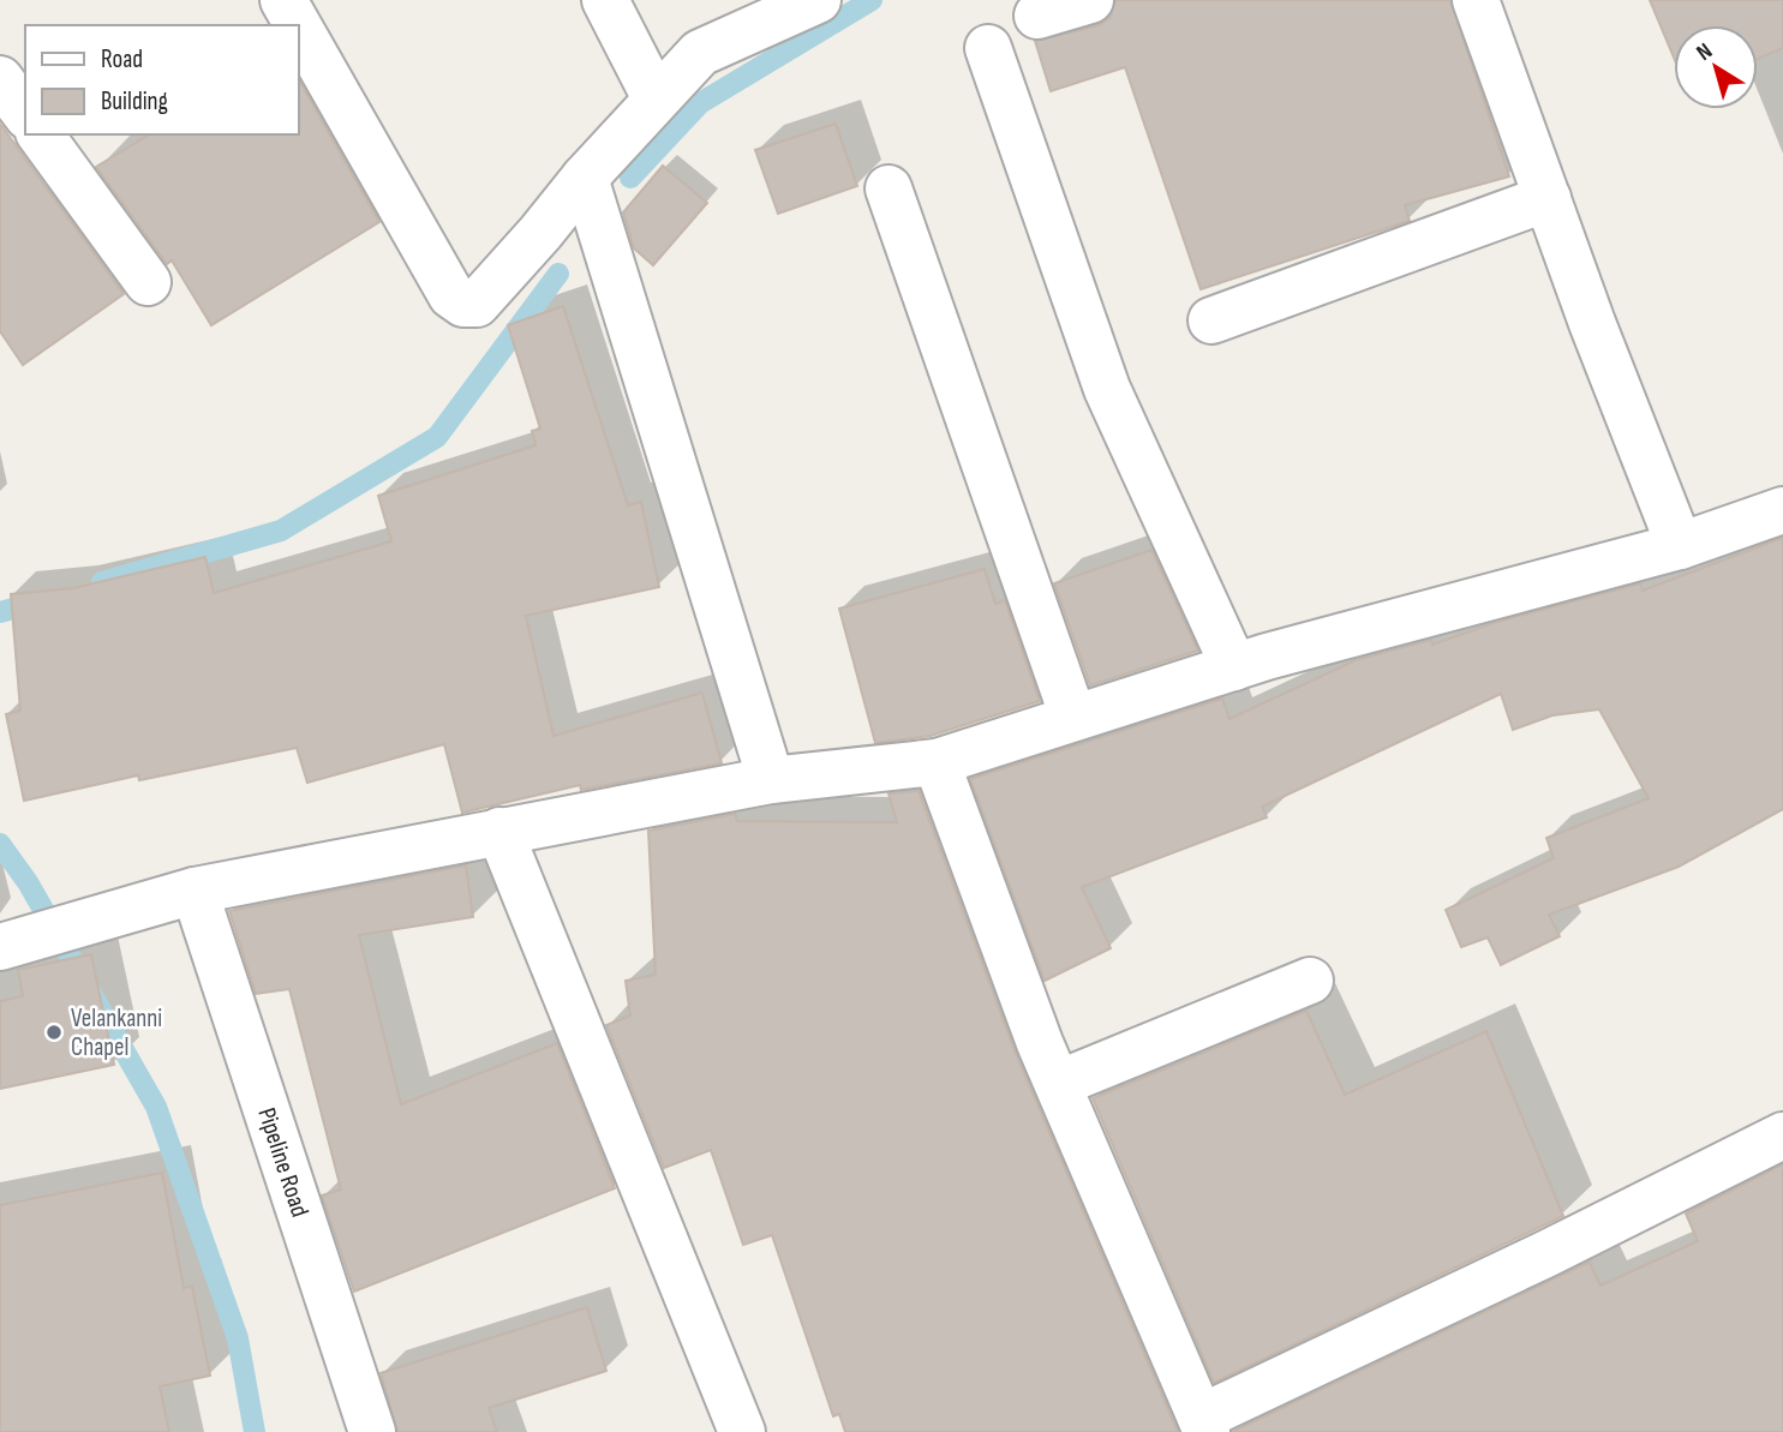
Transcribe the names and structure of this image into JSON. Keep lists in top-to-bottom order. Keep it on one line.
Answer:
{"streets":{"street":["Pipeline Road"]},"places":["Velankanni Chapel"],"legend":["Road","Building"],"north":"top left"}
